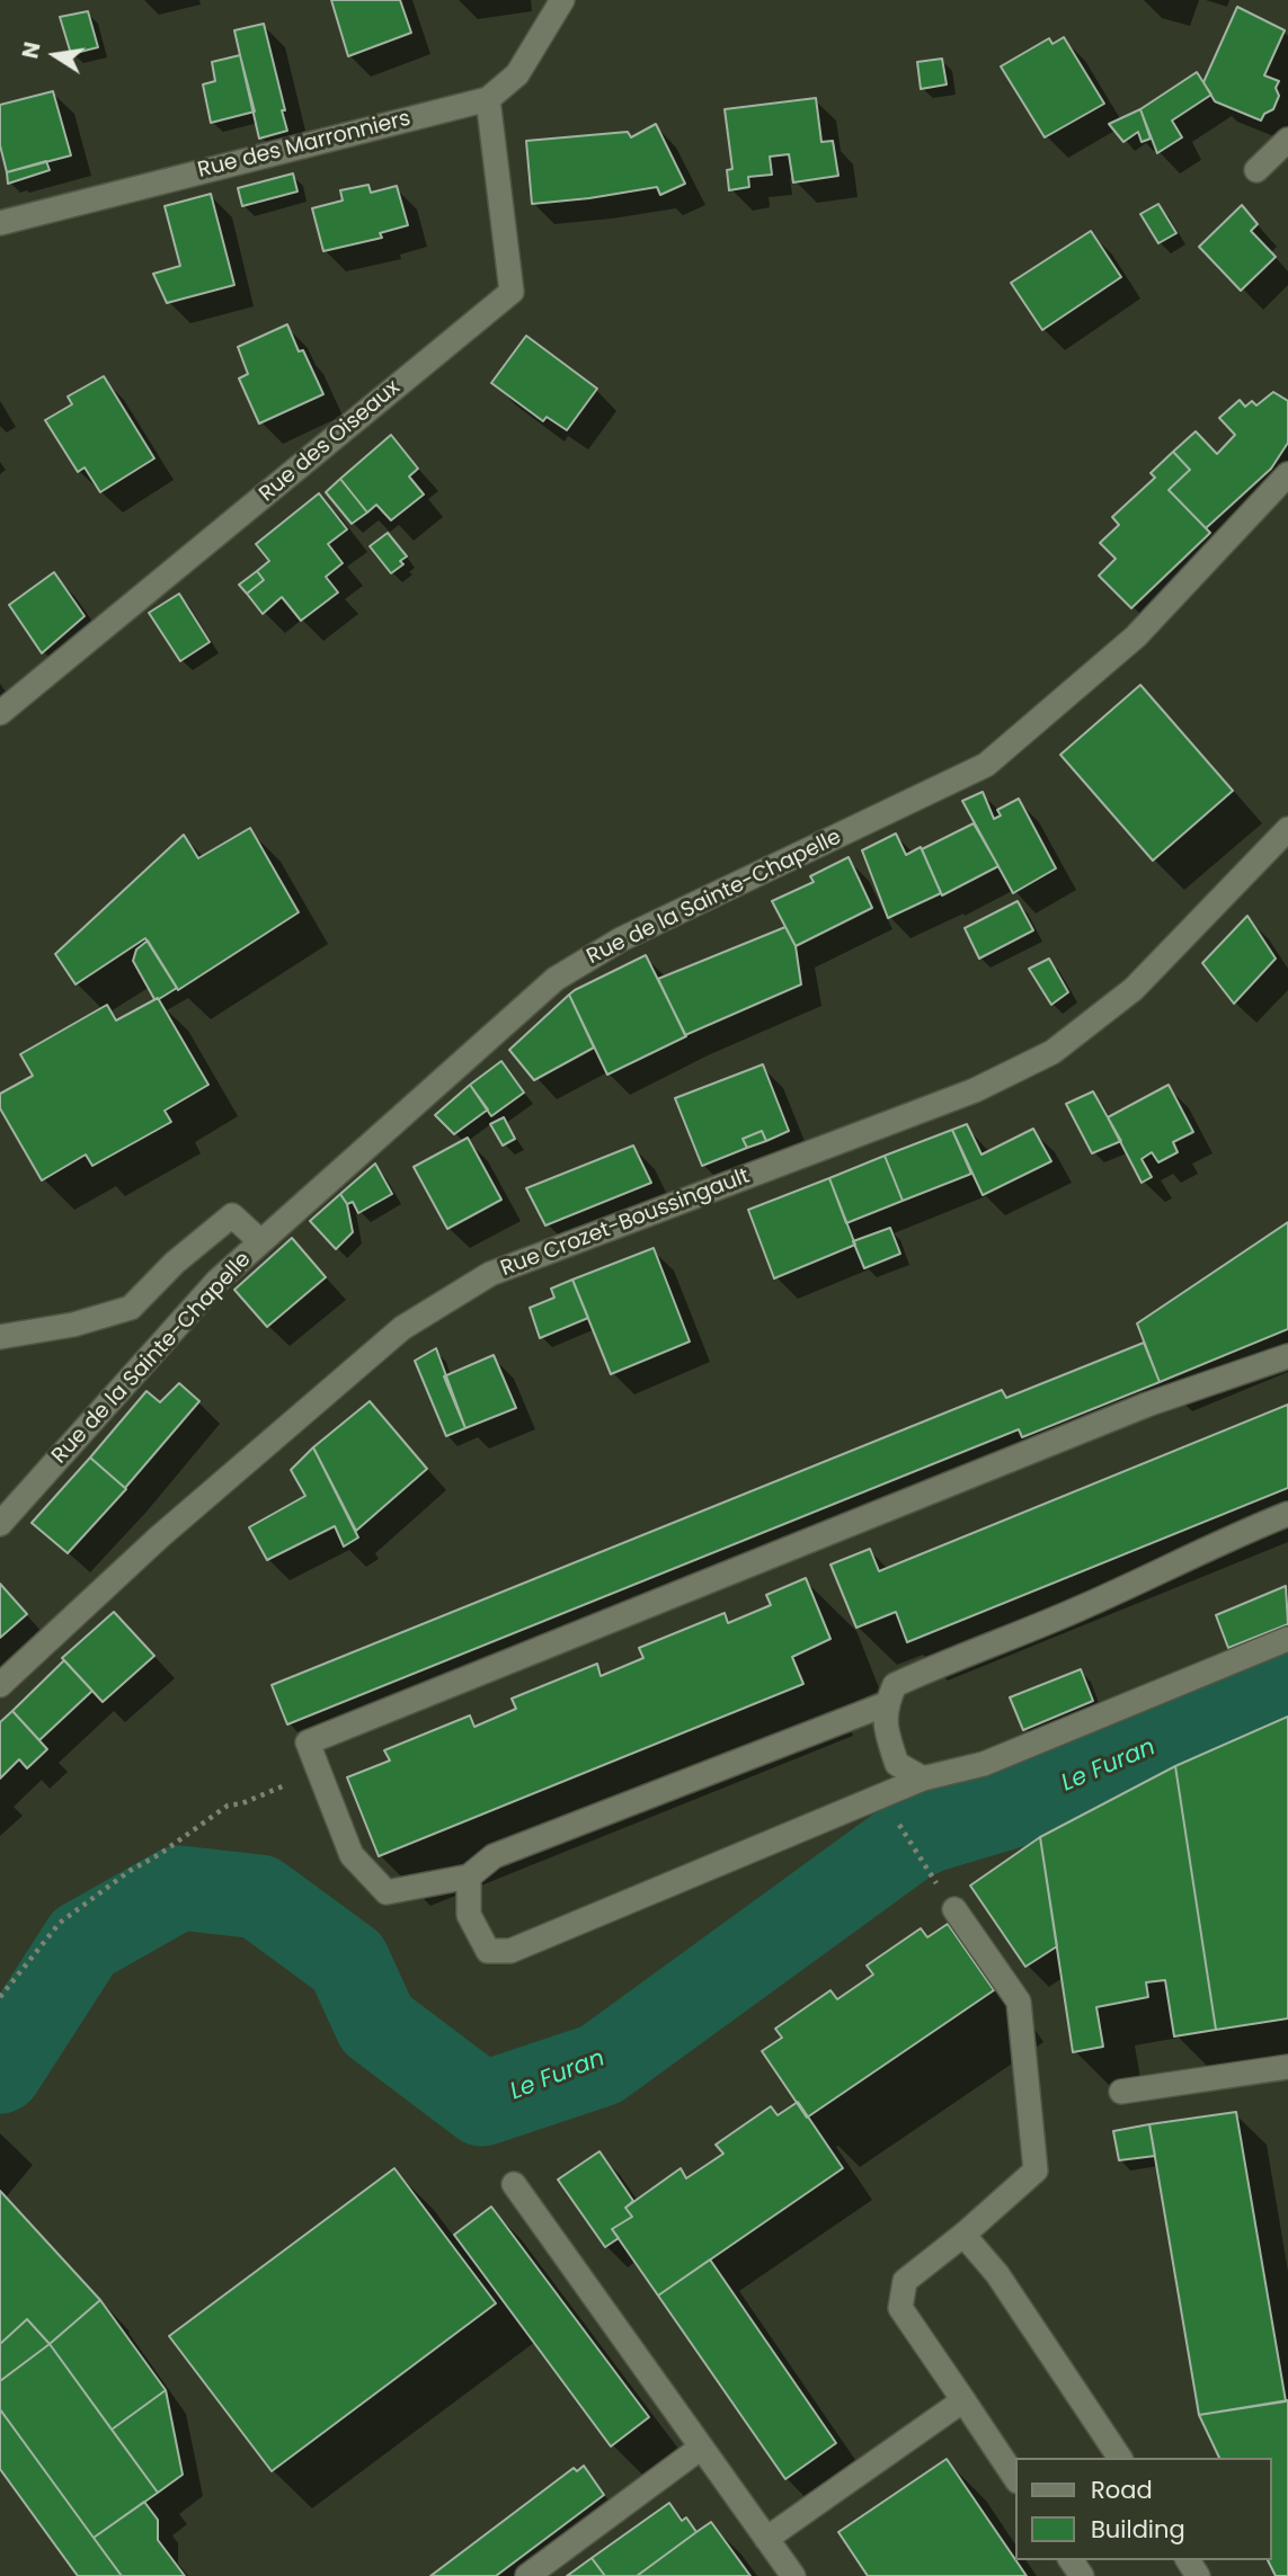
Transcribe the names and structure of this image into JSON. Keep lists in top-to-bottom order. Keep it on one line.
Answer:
{"streets":{"street":["Rue des Marronniers","Rue des Oiseaux","Rue de la Sainte-Chapelle","Rue Crozet-Boussingault"]},"crossings":[["Rue des Marronniers","Rue des Oiseaux"]],"water":["Le Furan"],"legend":["Road","Building"],"north":"left"}
